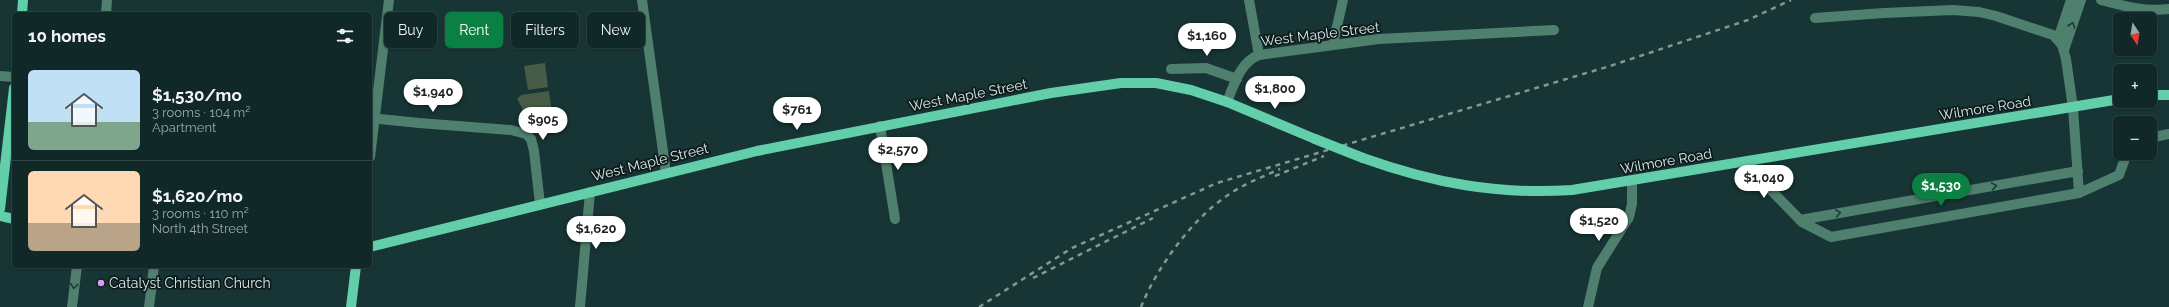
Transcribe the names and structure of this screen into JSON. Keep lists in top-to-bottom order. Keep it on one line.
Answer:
{"streets":{"main road":["West Maple Street","Wilmore Road"]},"crossings":[["West Maple Street","Wilmore Road"]],"places":["Catalyst Christian Church"],"north":"bottom","page":{"map_buttons":["+","−"],"chip":["Buy","Rent","Filters","New"],"heading":"10 homes","price":["$1,160","$1,800","$1,940","$761","$905","$2,570","$1,040","$1,530","$1,520","$1,620"],"list":[{"name":"$1,530/mo","note":"3 rooms · 104 m² · Apartment"},{"name":"$1,620/mo","note":"3 rooms · 110 m² · North 4th Street"}]}}
